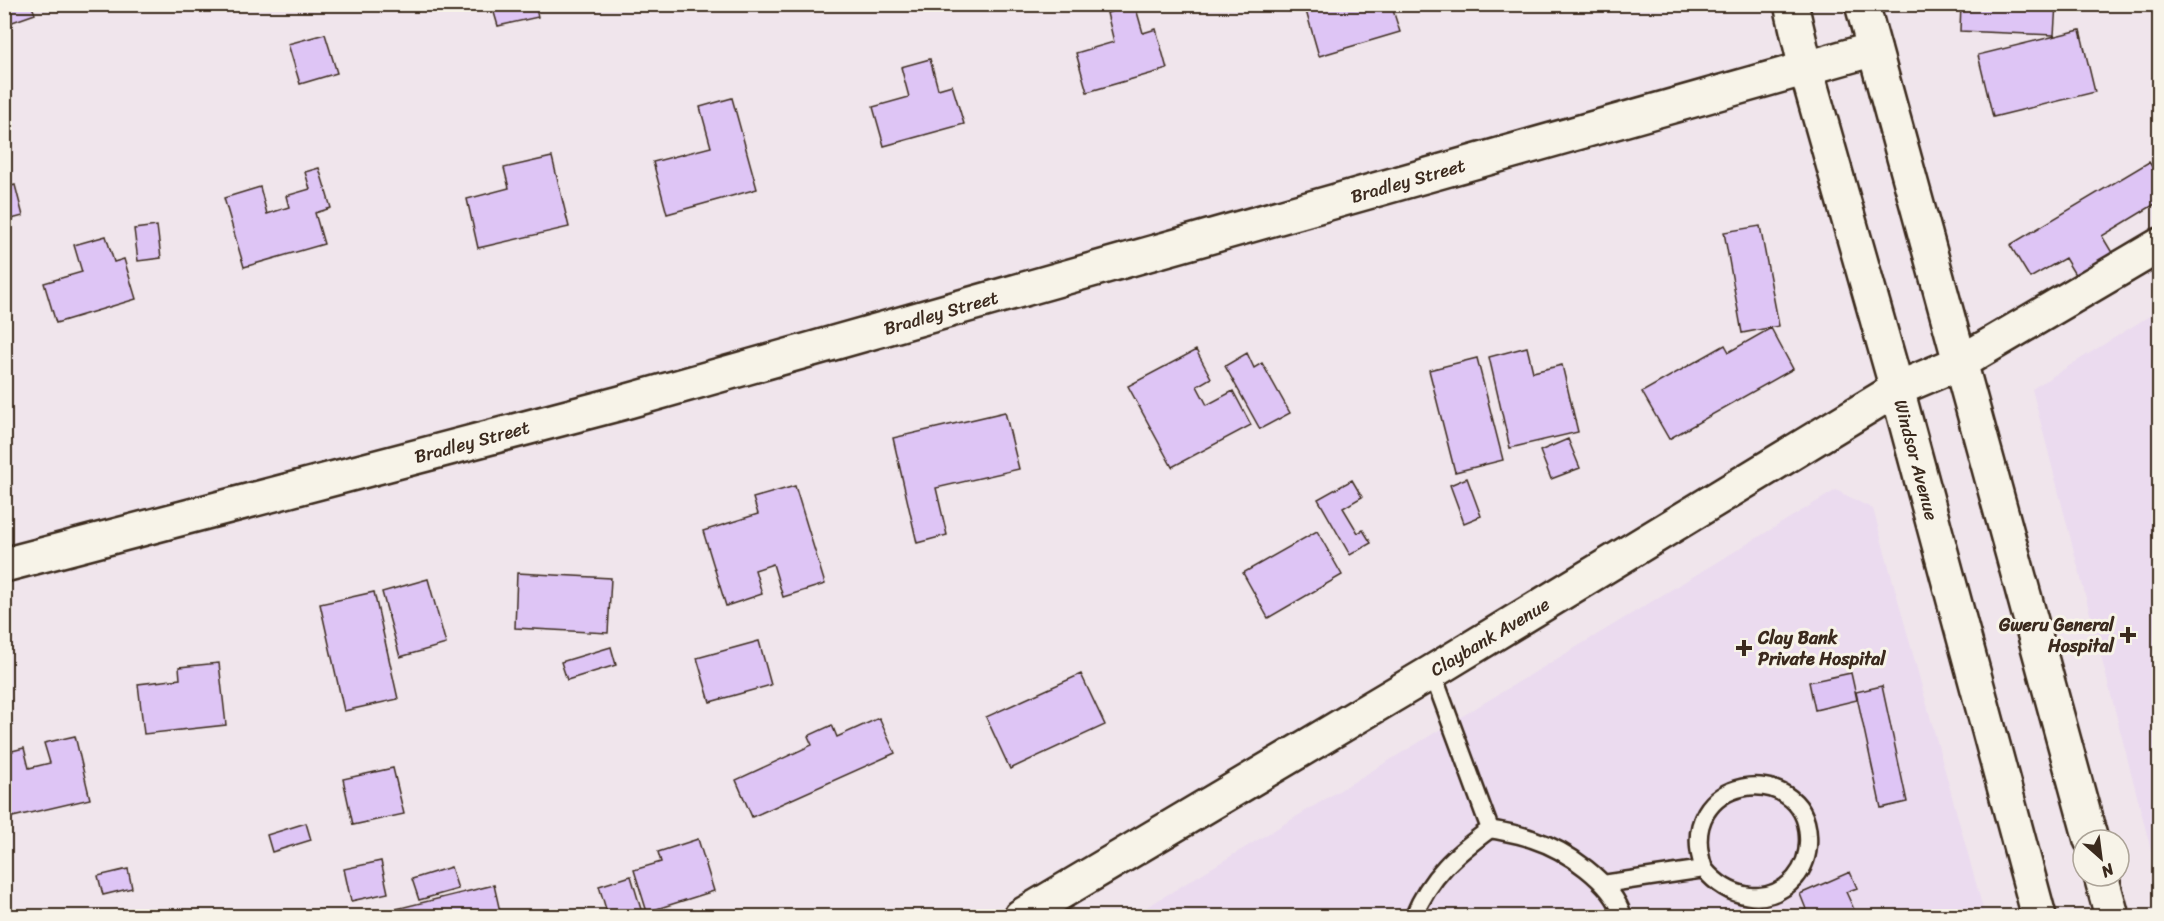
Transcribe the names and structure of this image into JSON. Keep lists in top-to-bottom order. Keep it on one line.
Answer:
{"streets":{"street":["Bradley Street","Windsor Avenue","Claybank Avenue"]},"crossings":[["Bradley Street","Windsor Avenue"],["Windsor Avenue","Claybank Avenue"]],"places":{"health":["Gweru General Hospital","Clay Bank Private Hospital"]},"north":"bottom right"}
